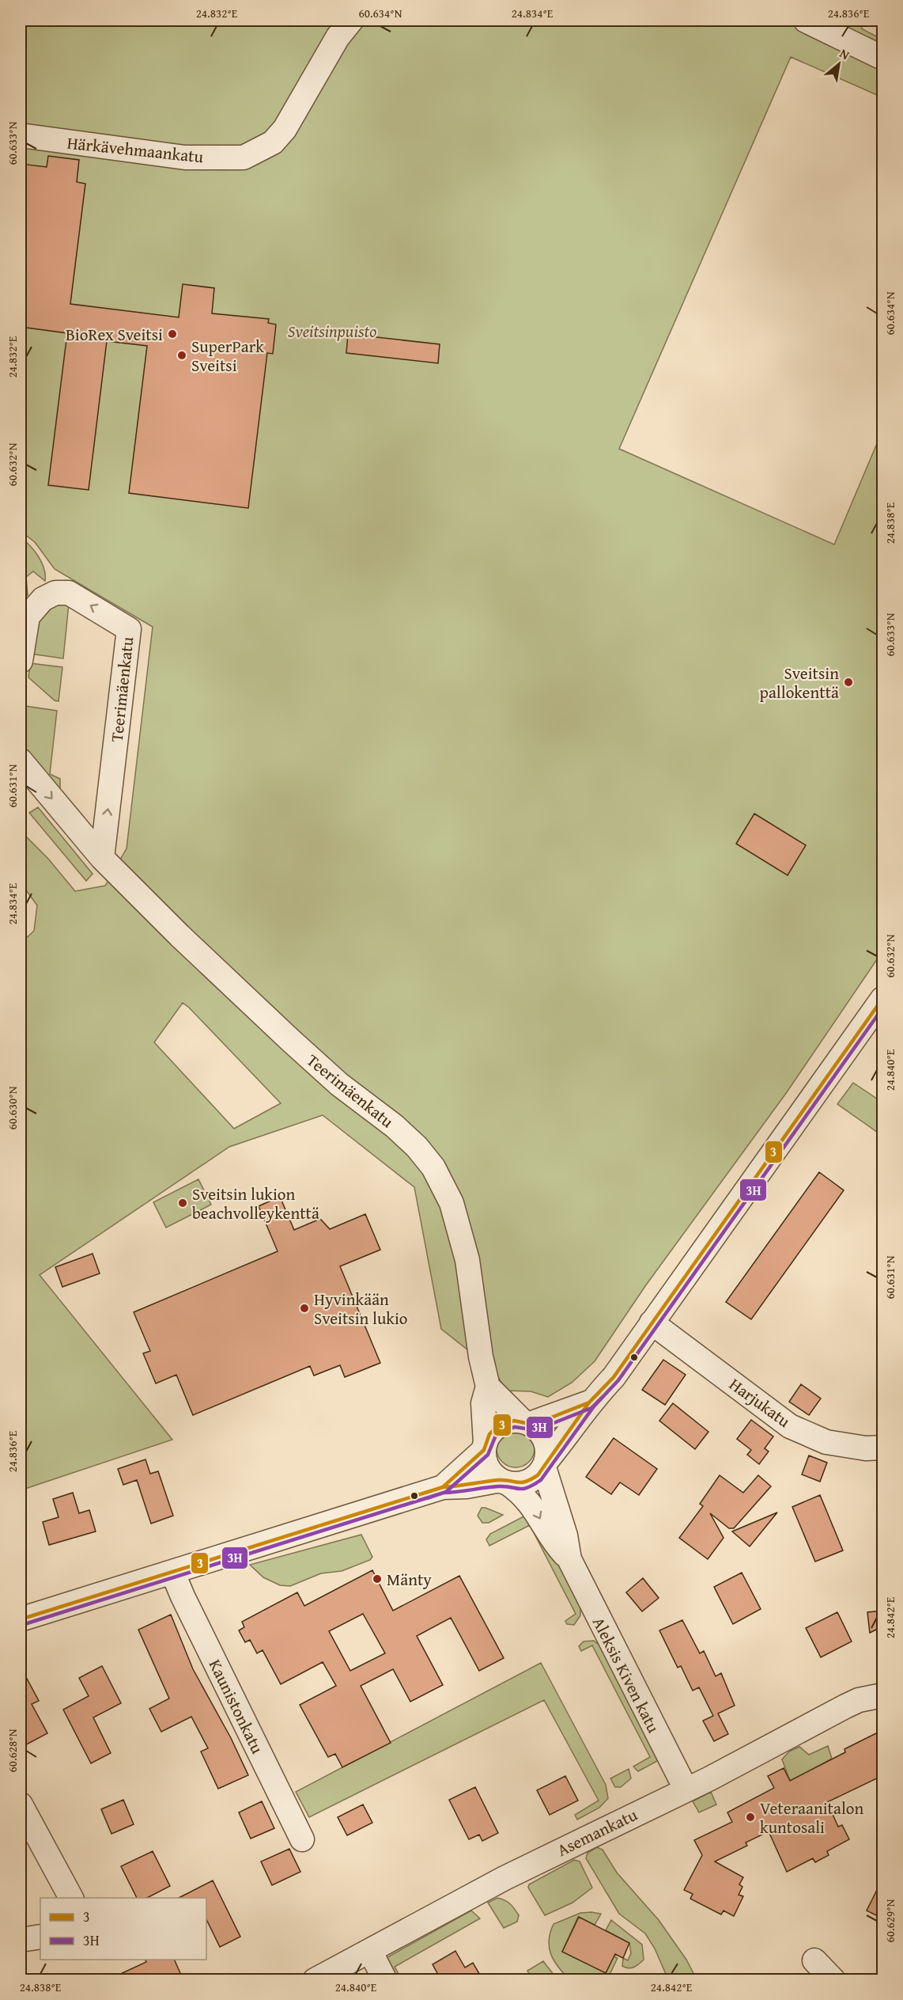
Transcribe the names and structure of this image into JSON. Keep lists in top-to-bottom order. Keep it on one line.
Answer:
{"streets":{"street":["Härkävehmaankatu","Teerimäenkatu","Harjukatu","Aleksis Kiven katu","Kaunistonkatu","Asemankatu"]},"crossings":[["Teerimäenkatu","Aleksis Kiven katu"],["Aleksis Kiven katu","Asemankatu"]],"parks":["Sveitsinpuisto"],"places":["BioRex Sveitsi","SuperPark Sveitsi","Sveitsin pallokenttä","Sveitsin lukion beachvolleykenttä","Hyvinkään Sveitsin lukio","Mänty","Veteraanitalon kuntosali"],"lines":["transit line 3","transit line 3H"],"legend":["3","3H"],"north":"top right","coordinates":["24.832°E","60.634°N","24.834°E","24.836°E","60.633°N","60.632°N","24.838°E","60.631°N","24.840°E","60.630°N","24.842°E","60.628°N","60.629°N"]}
